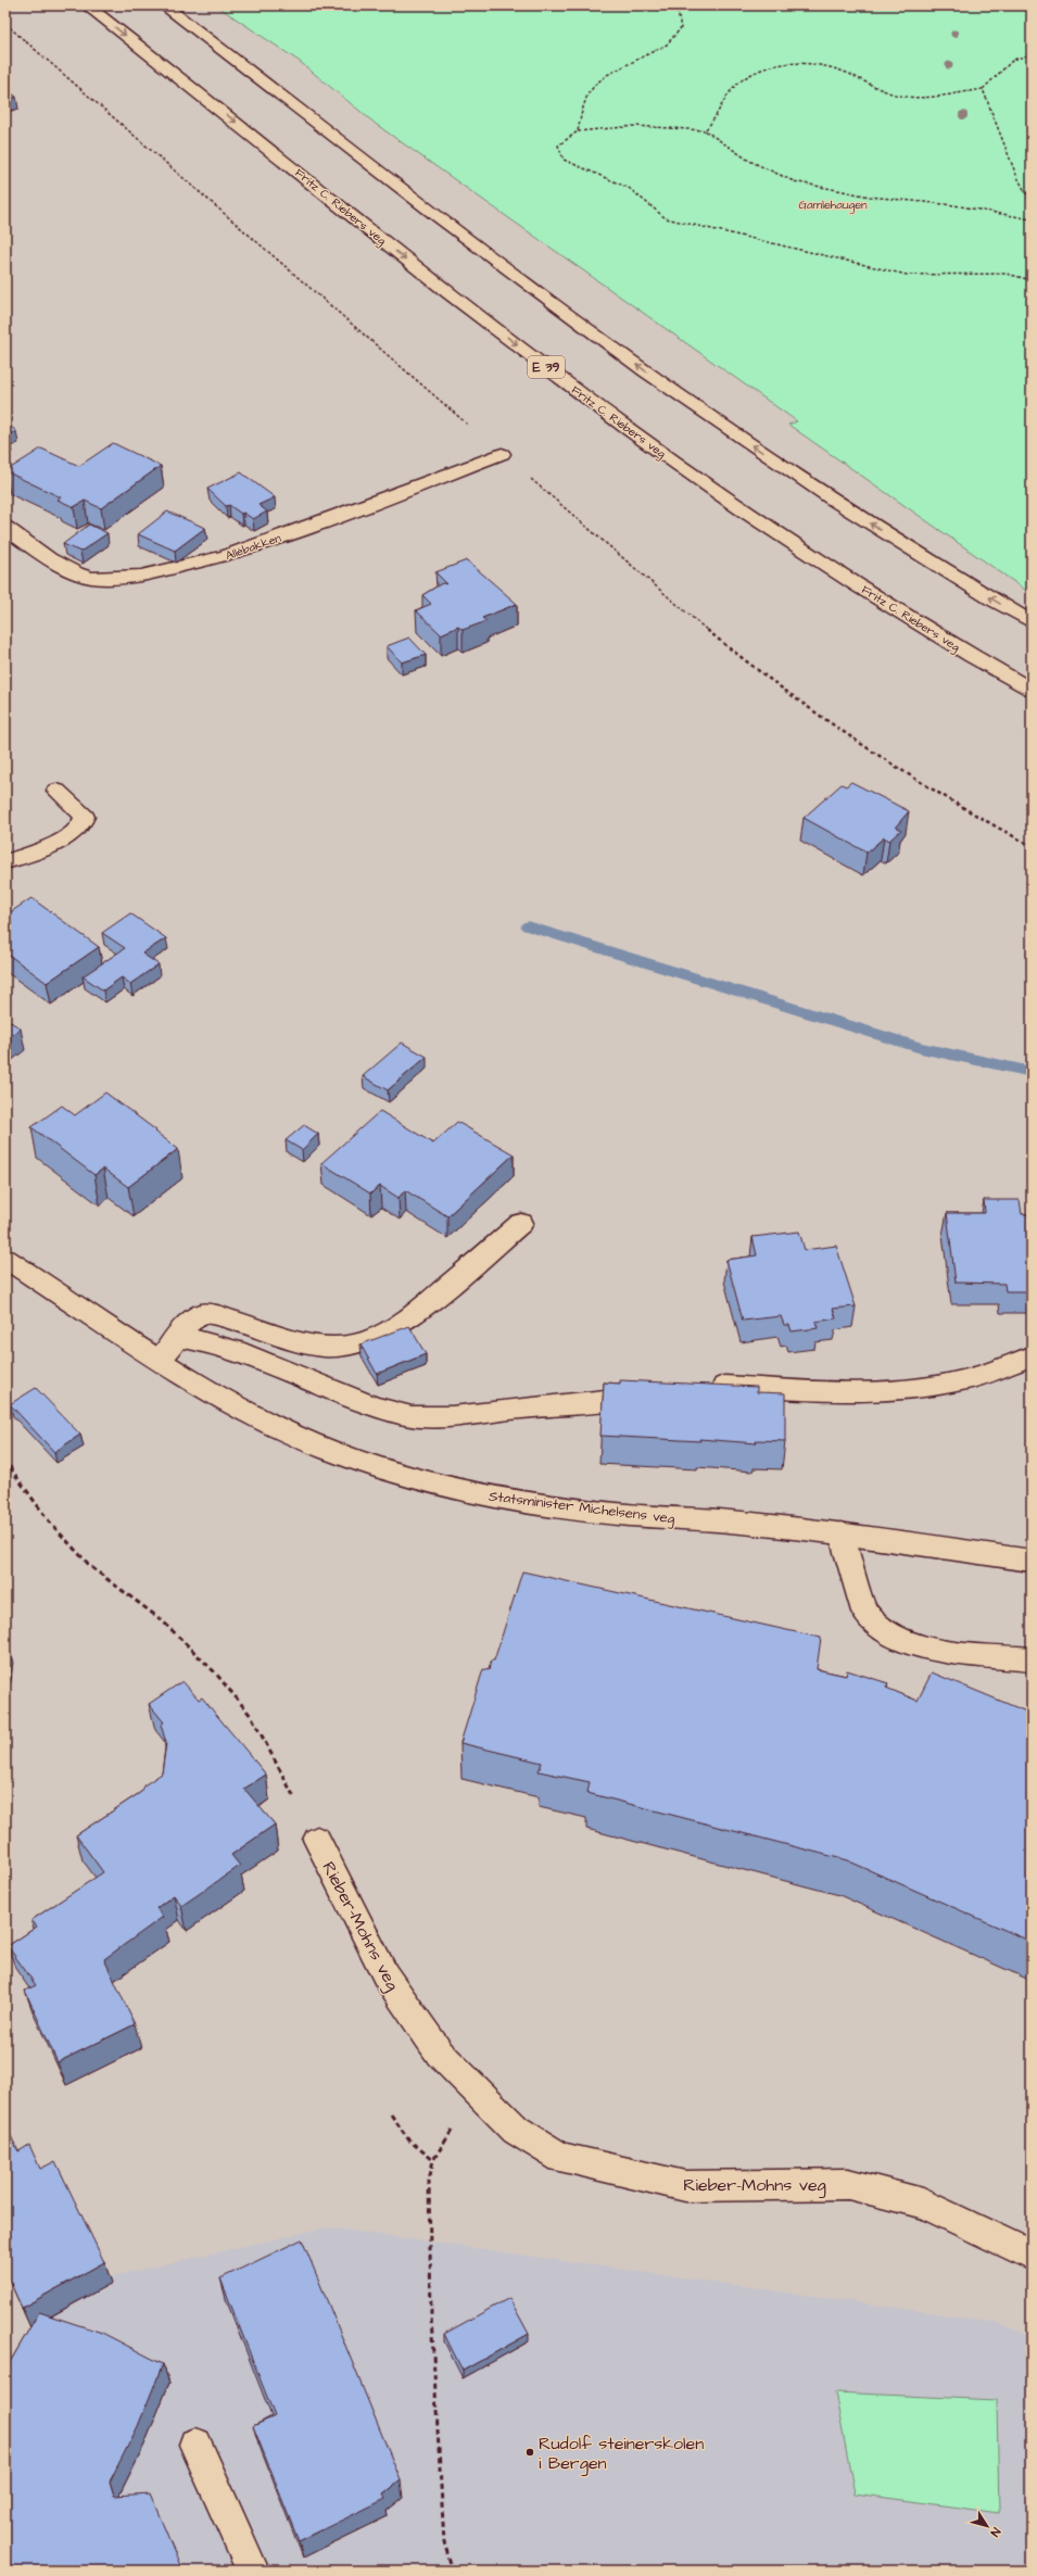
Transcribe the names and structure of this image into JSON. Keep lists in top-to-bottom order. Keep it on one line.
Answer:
{"streets":{"main road":["Fritz C. Riebers veg","E 39","Allébakken","Statsminister Michelsens veg","Rieber-Mohns veg"]},"parks":["Gamlehaugen"],"places":["Rudolf steinerskolen i Bergen"],"north":"bottom right"}
